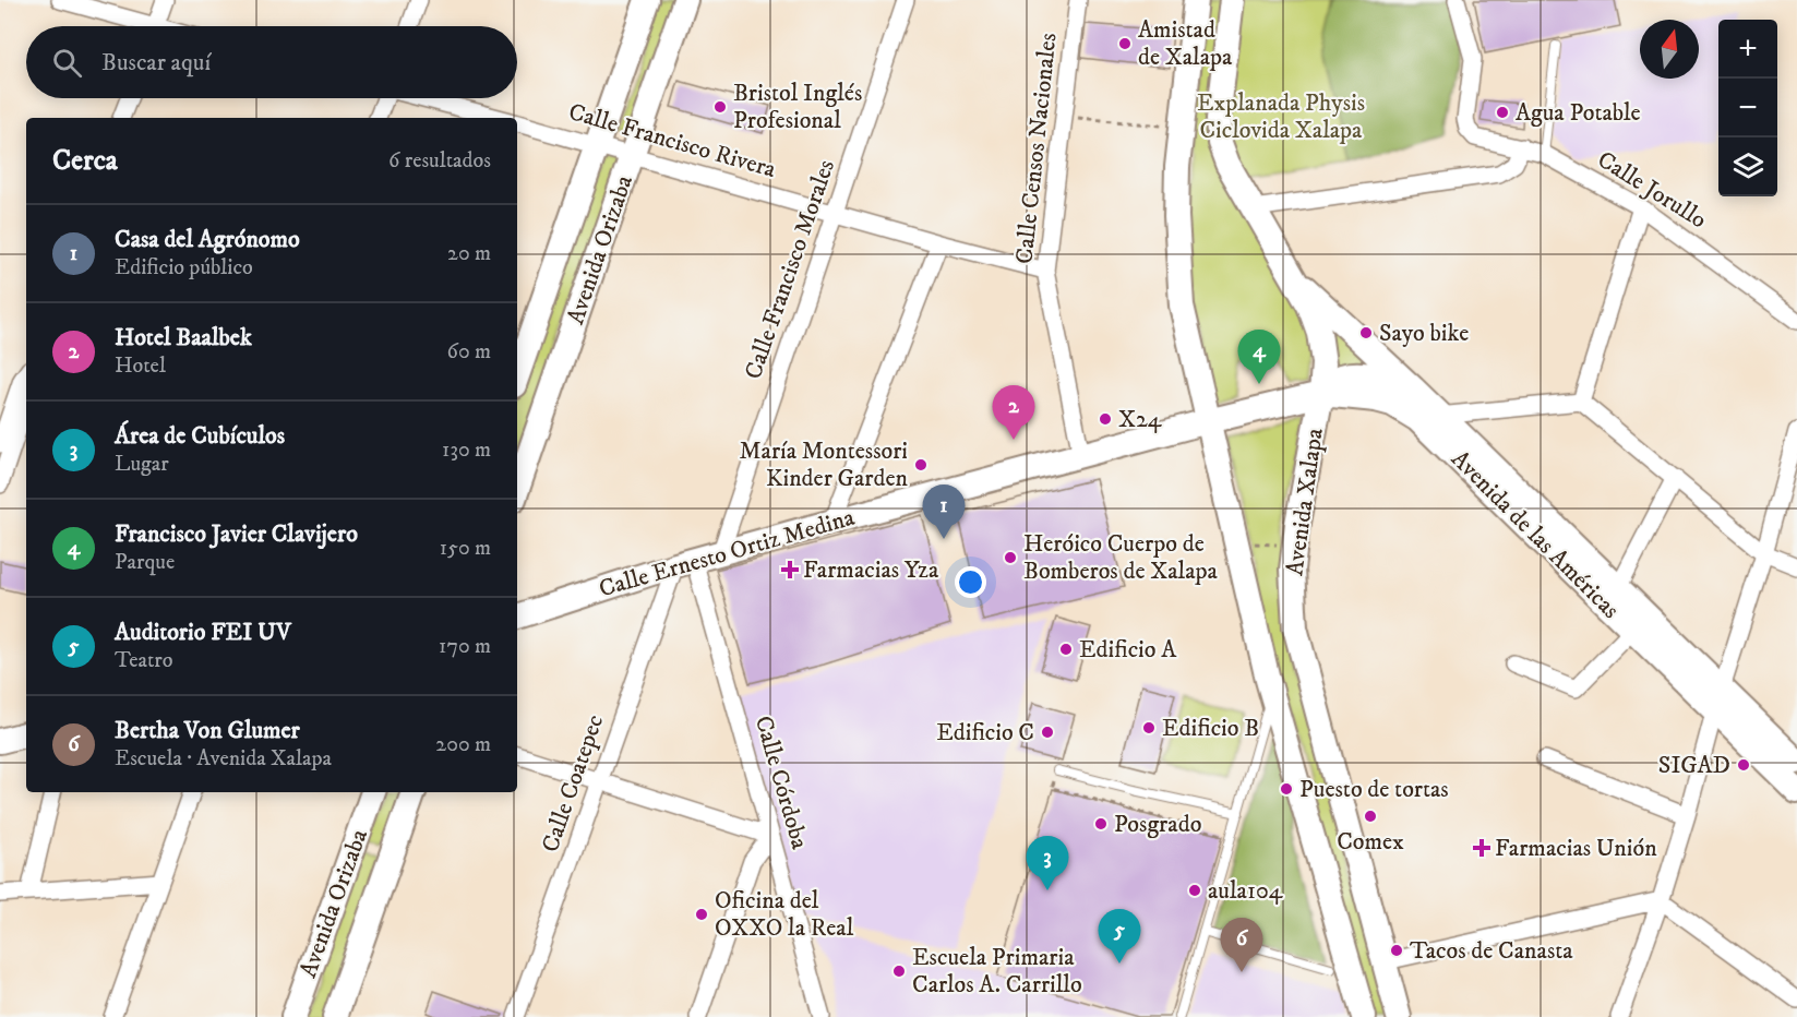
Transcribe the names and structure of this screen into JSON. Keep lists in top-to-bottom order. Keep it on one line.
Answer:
{"streets":{"main road":["Avenida Orizaba","Avenida Xalapa","Avenida de las Américas","Calle Ernesto Ortiz Medina"],"street":["Calle Francisco Rivera","Calle Censos Nacionales","Calle Jorullo","Calle Francisco Morales","Calle Córdoba","Calle Coatepec"]},"crossings":[["Calle Francisco Rivera","Calle Censos Nacionales"],["Calle Francisco Rivera","Avenida Orizaba"],["Calle Francisco Rivera","Calle Francisco Morales"],["Calle Censos Nacionales","Calle Ernesto Ortiz Medina"],["Calle Francisco Morales","Calle Ernesto Ortiz Medina"],["Avenida Xalapa","Avenida de las Américas"],["Avenida Xalapa","Calle Ernesto Ortiz Medina"],["Avenida de las Américas","Calle Ernesto Ortiz Medina"],["Calle Ernesto Ortiz Medina","Calle Córdoba"],["Calle Ernesto Ortiz Medina","Calle Coatepec"],["Calle Córdoba","Calle Coatepec"]],"parks":["Explanada Physis Ciclovida Xalapa"],"places":{"other":["Amistad de Xalapa","Bristol Inglés Profesional","Agua Potable","Sayo bike","X24","María Montessori Kinder Garden","Heróico Cuerpo de Bomberos de Xalapa","Edificio A","Edificio B","Edificio C","SIGAD","Puesto de tortas","Comex","Posgrado","aula104","Oficina del OXXO la Real","Tacos de Canasta","Escuela Primaria Carlos A. Carrillo"],"health":["Farmacias Yza","Farmacias Unión"]},"north":"top","page":{"map_buttons":["+","−"],"search":"Buscar aquí","heading":["Cerca","6 resultados"],"list":[{"mark":"1","name":"Casa del Agrónomo","note":"Edificio público","value":"20 m"},{"mark":"2","name":"Hotel Baalbek","note":"Hotel","value":"60 m"},{"mark":"3","name":"Área de Cubículos","note":"Lugar","value":"130 m"},{"mark":"4","name":"Francisco Javier Clavijero","note":"Parque","value":"150 m"},{"mark":"5","name":"Auditorio FEI UV","note":"Teatro","value":"170 m"},{"mark":"6","name":"Bertha Von Glumer","note":"Escuela · Avenida Xalapa","value":"200 m"}],"pins":["4","2","1","3","5","6"]}}
